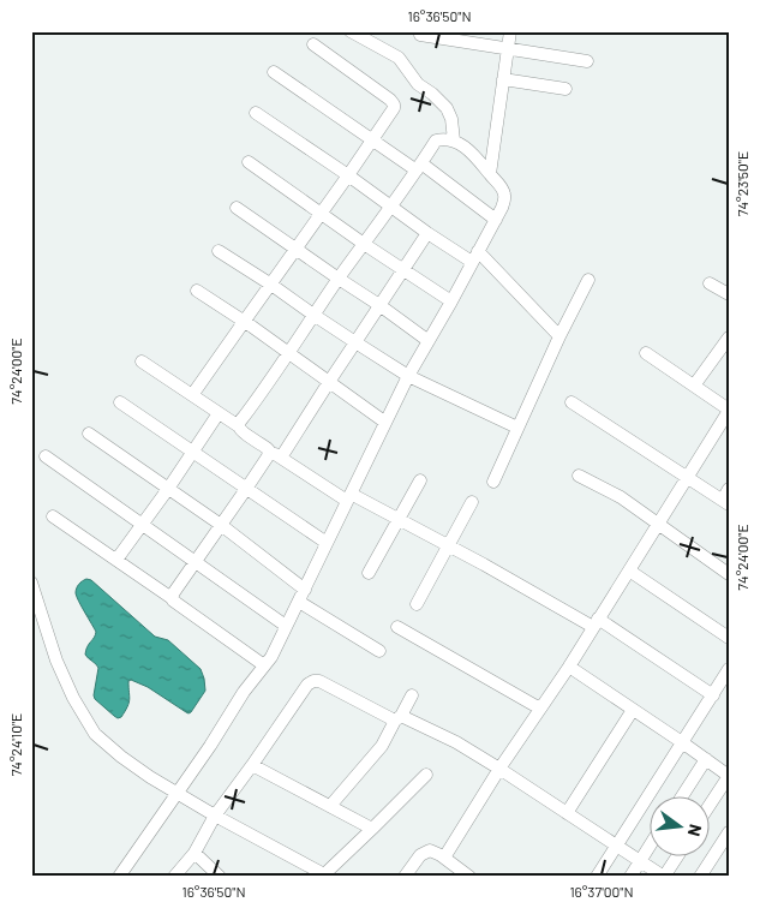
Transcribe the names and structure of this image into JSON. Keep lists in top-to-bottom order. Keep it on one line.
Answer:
{"north":"right","coordinates":["16°36'50\"N","74°23'50\"E","74°24'00\"E","74°24'10\"E","16°37'00\"N"]}
